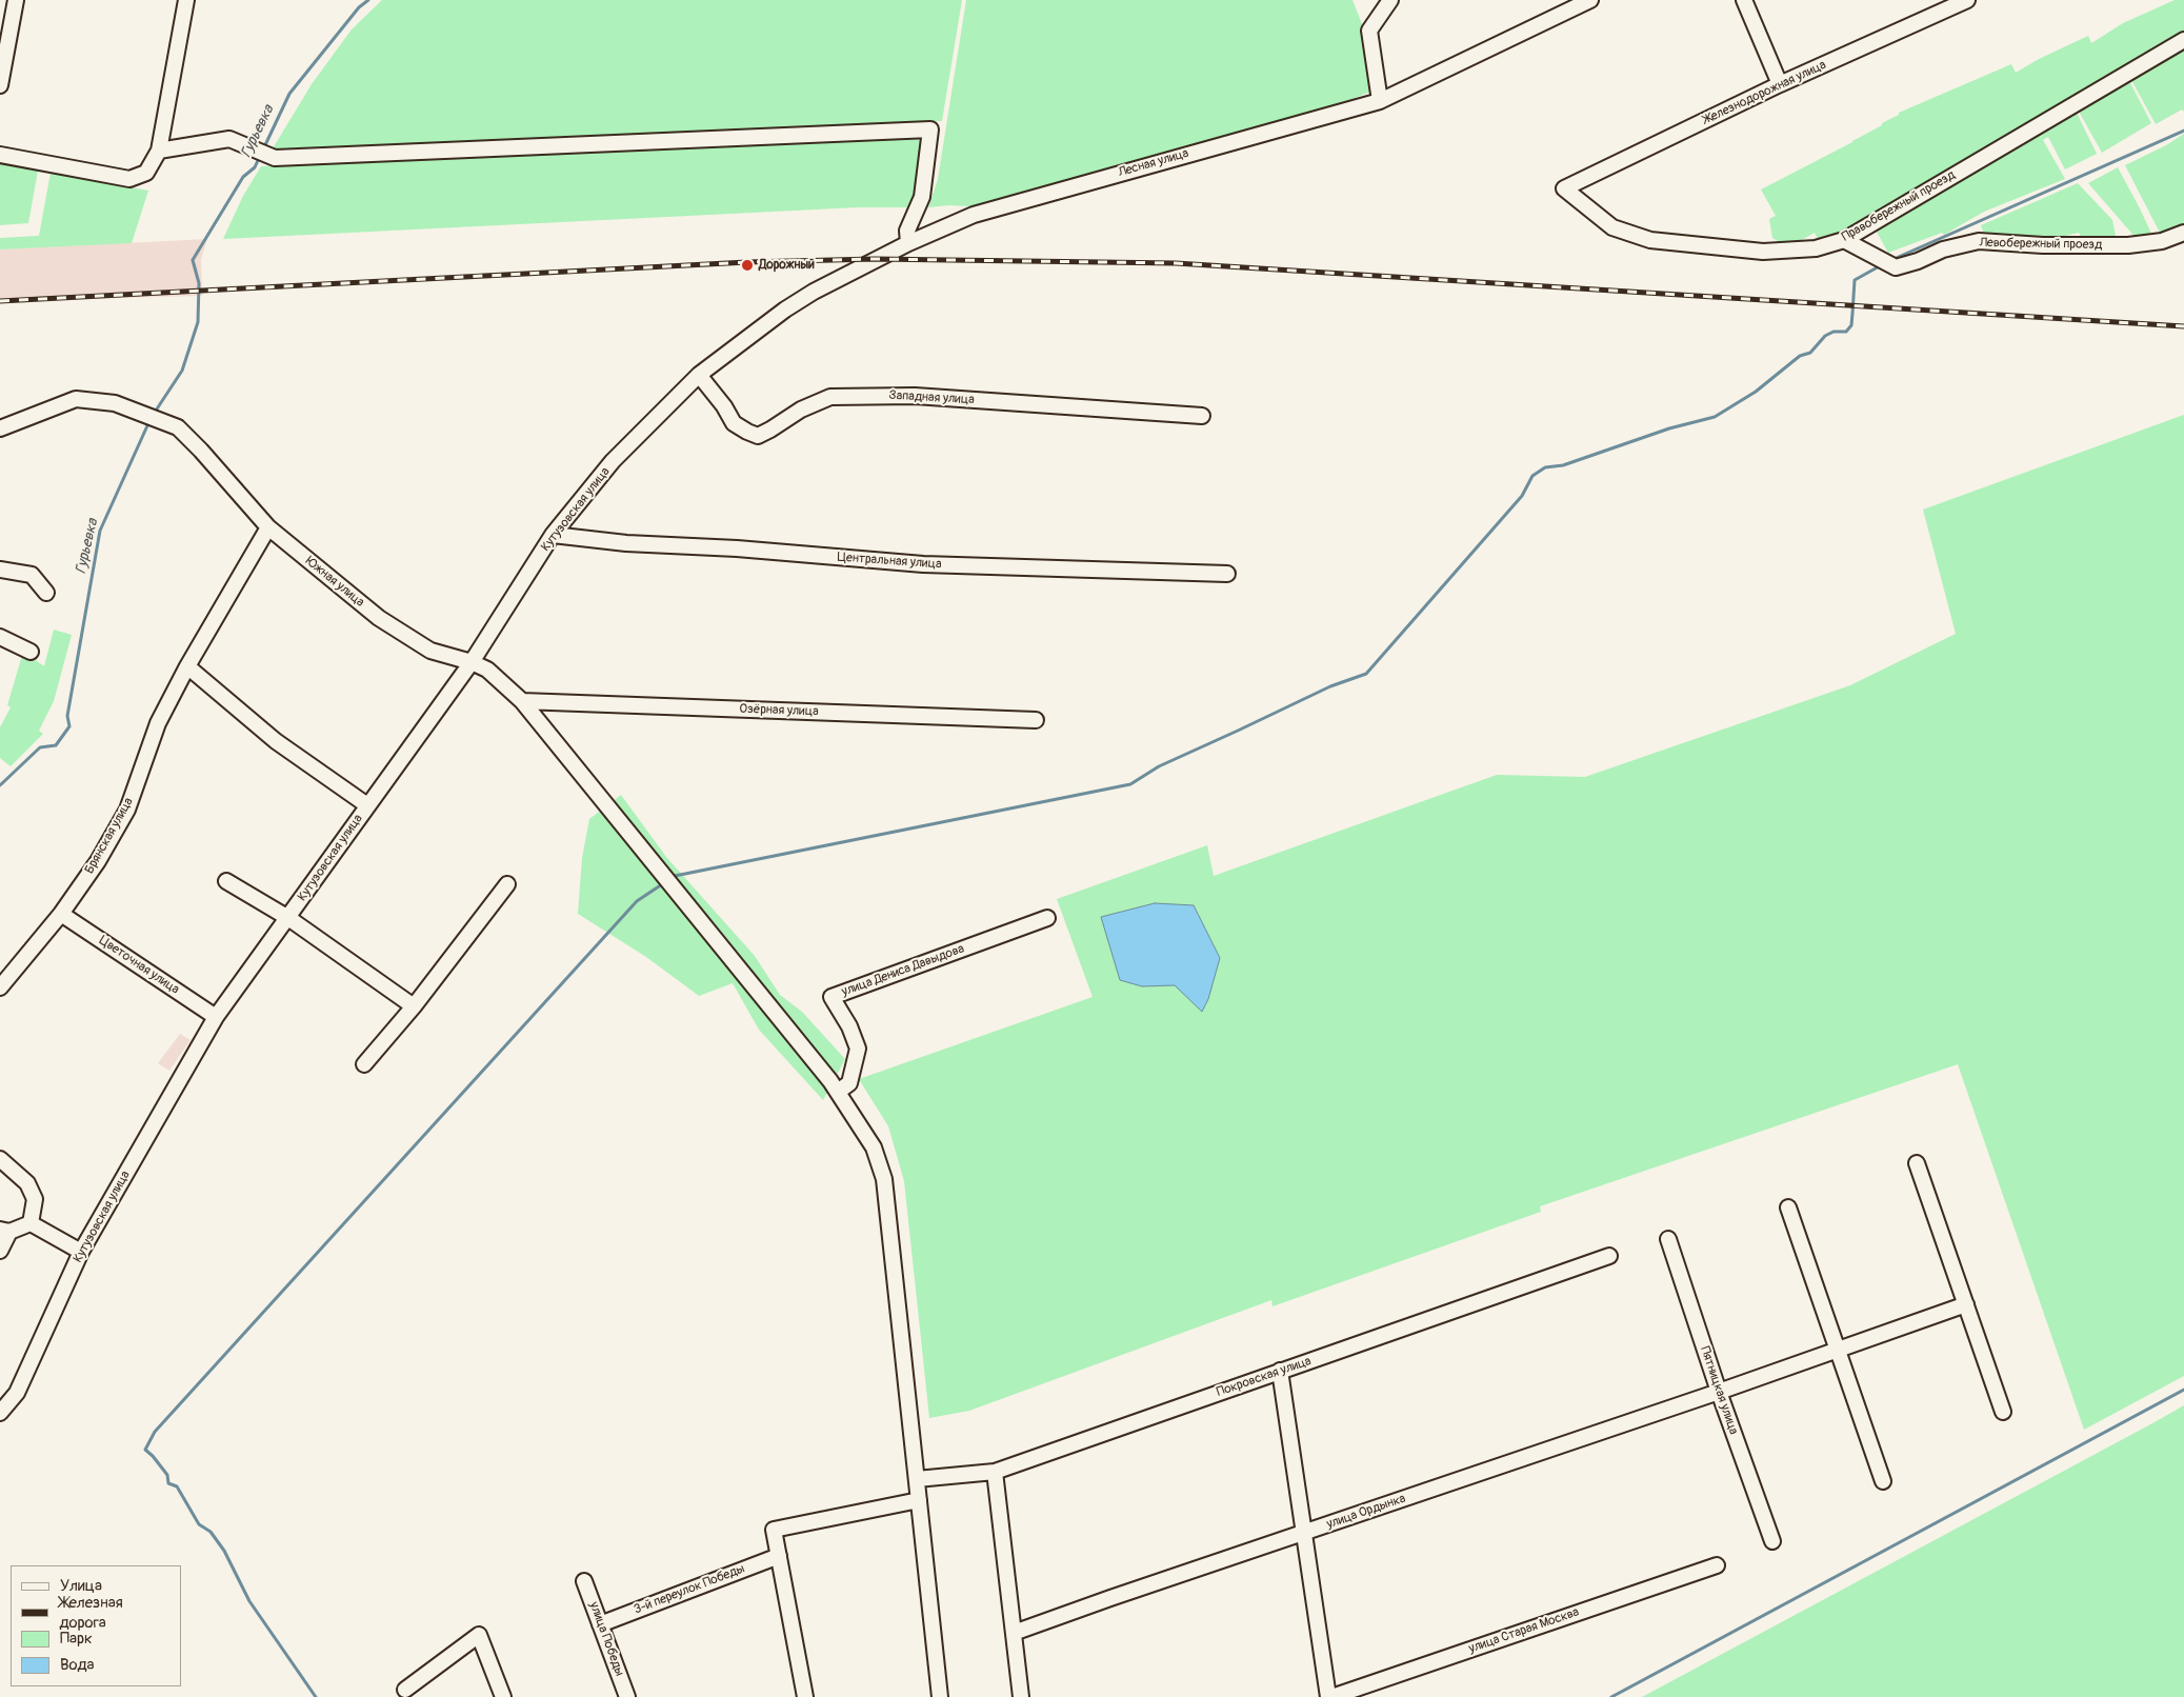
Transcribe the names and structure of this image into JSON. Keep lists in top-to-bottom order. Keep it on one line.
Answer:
{"streets":{"street":["Железнодорожная улица","Лесная улица","Правобережный проезд","Левобережный проезд","Западная улица","Кутузовская улица","Центральная улица","Южная улица","Озёрная улица","Брянская улица","Цветочная улица","улица Дениса Давыдова","Покровская улица","Пятницкая улица","улица Ордынка","3-й переулок Победы","улица Старая Москва","улица Победы"]},"crossings":[["Железнодорожная улица","Правобережный проезд"],["Лесная улица","Кутузовская улица"],["Правобережный проезд","Левобережный проезд"],["Западная улица","Кутузовская улица"],["Кутузовская улица","Центральная улица"],["Кутузовская улица","Южная улица"],["Кутузовская улица","Цветочная улица"],["Южная улица","Озёрная улица"],["Южная улица","Брянская улица"],["Южная улица","улица Дениса Давыдова"],["Южная улица","Покровская улица"],["Брянская улица","Цветочная улица"],["Пятницкая улица","улица Ордынка"],["3-й переулок Победы","улица Победы"]],"water":["Гурьевка"],"places":["Дорожный"],"legend":["Улица","Железная дорога","Парк","Вода"]}
